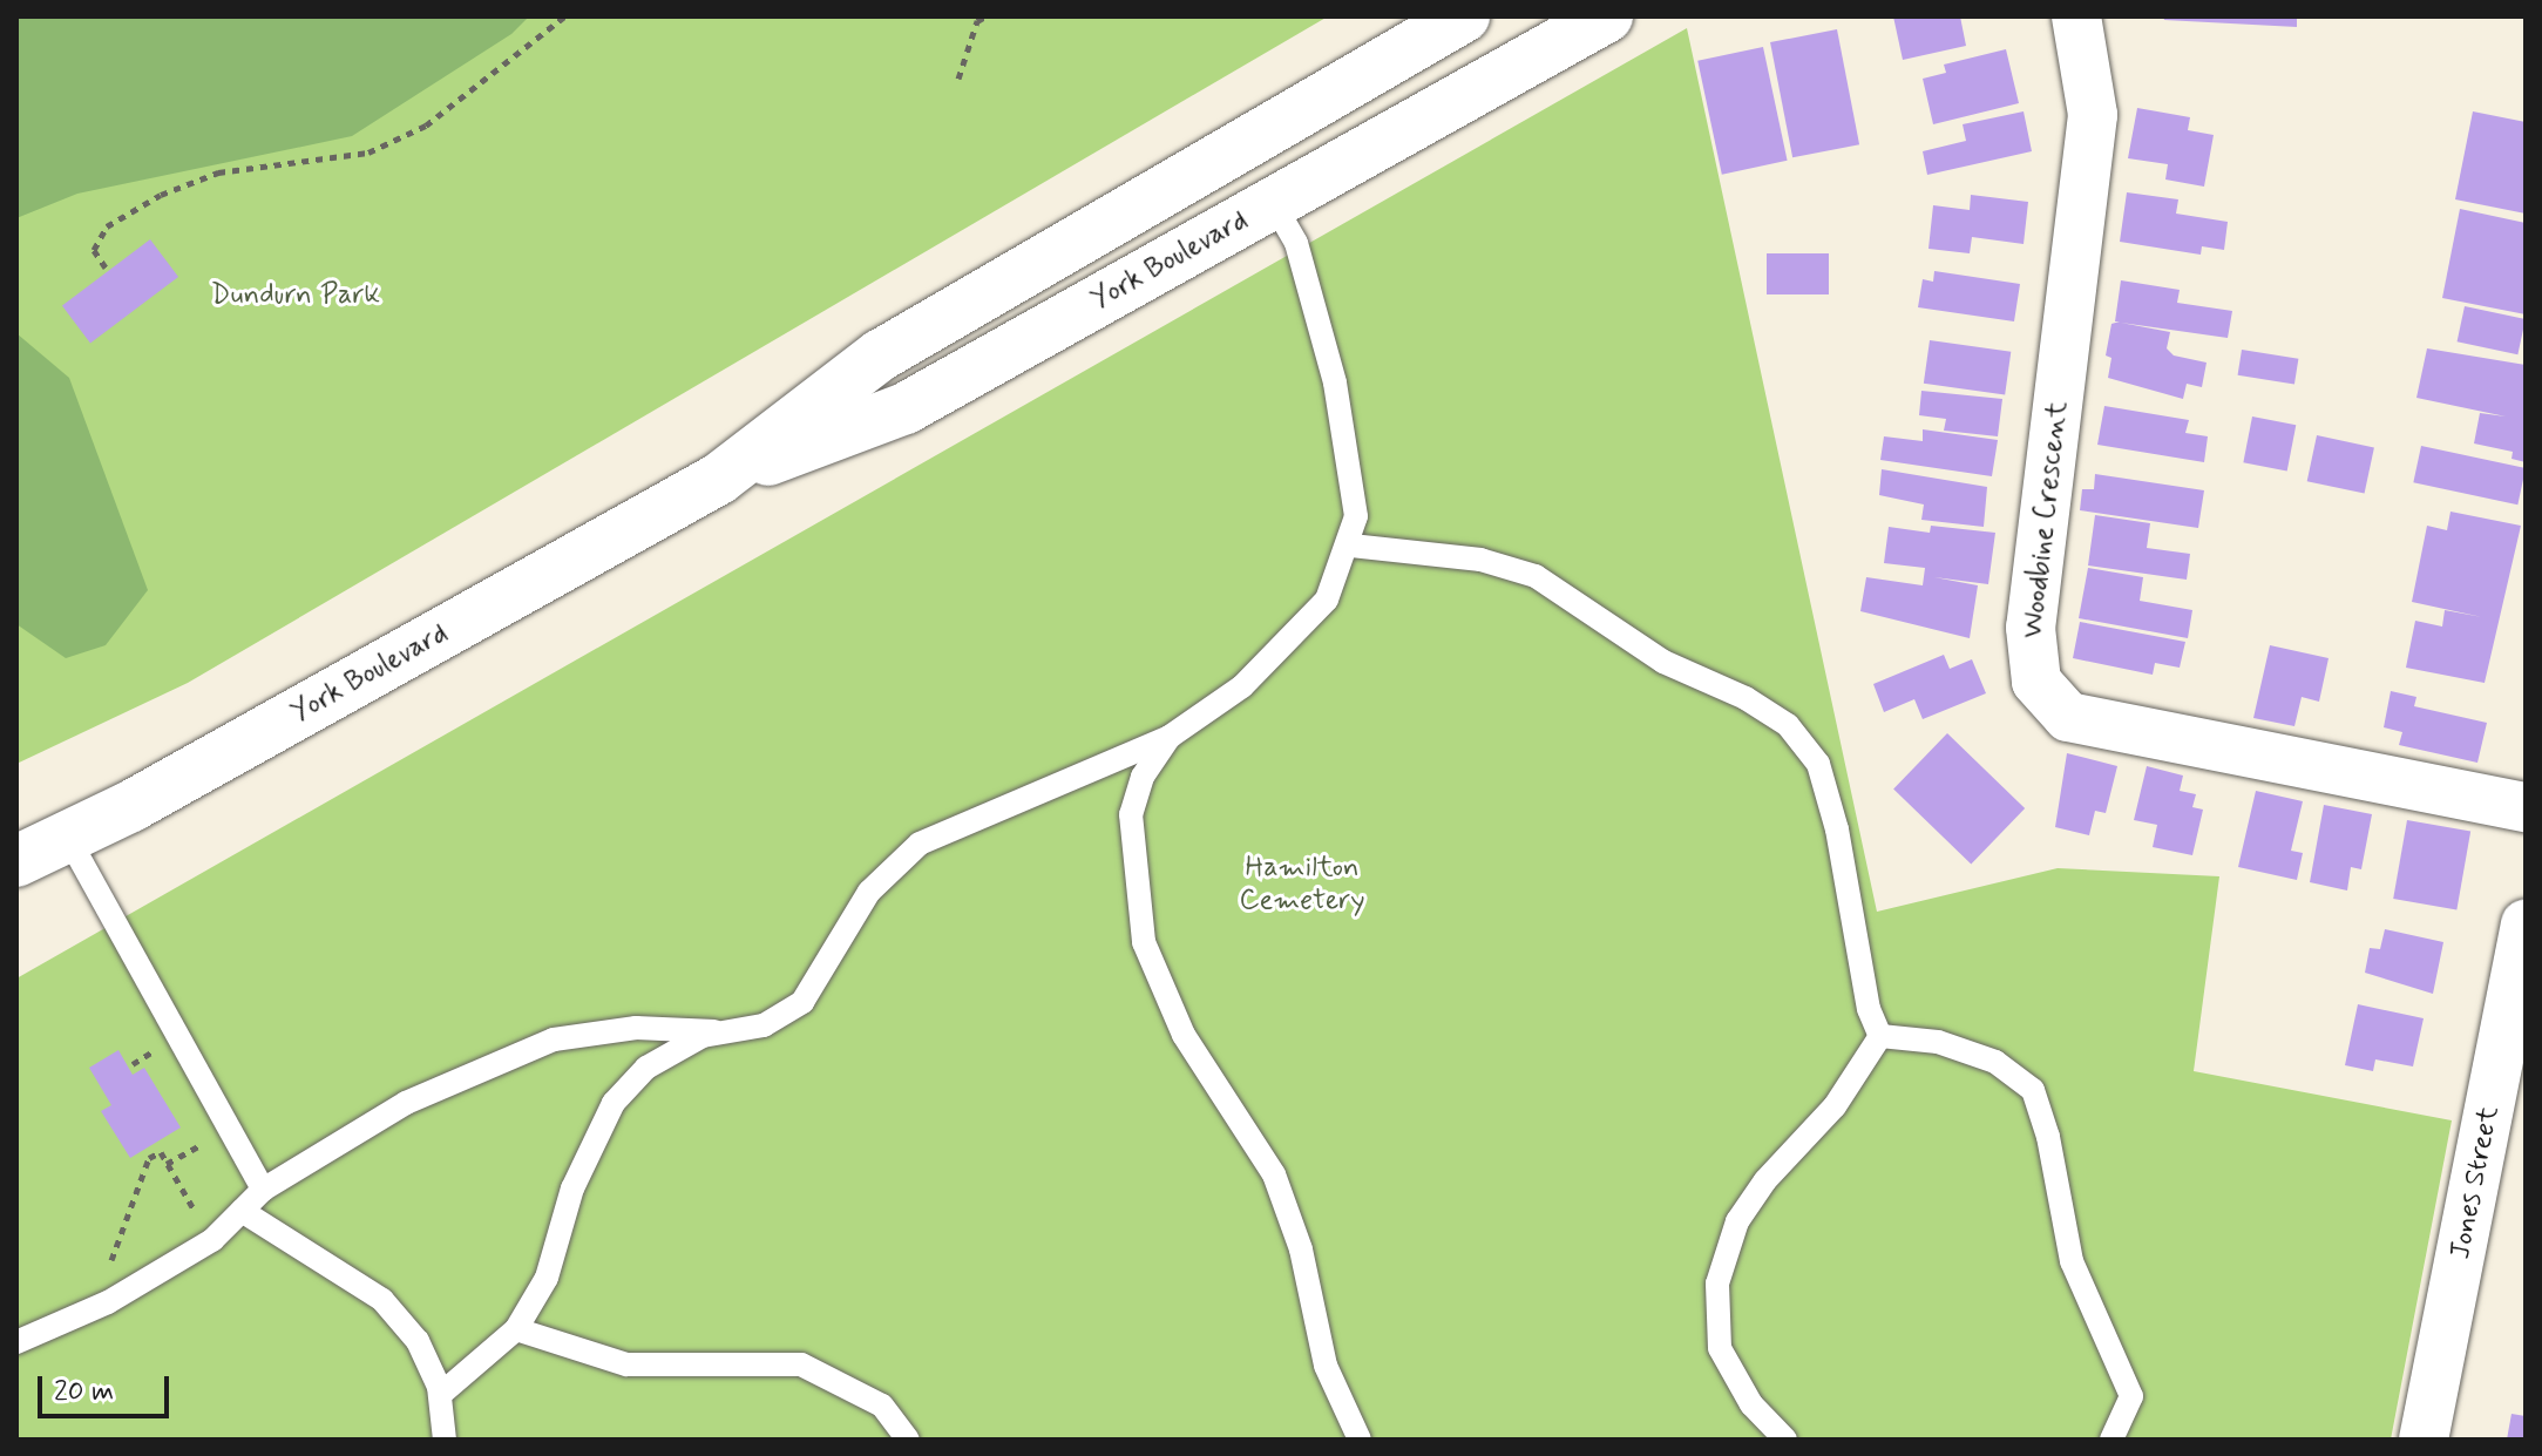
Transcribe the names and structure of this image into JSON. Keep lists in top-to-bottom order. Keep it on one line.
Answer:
{"streets":{"main road":["York Boulevard"],"street":["Woodbine Crescent","Jones Street"]},"parks":["Dundurn Park","Hamilton Cemetery"],"scale_bar":"20 m"}
